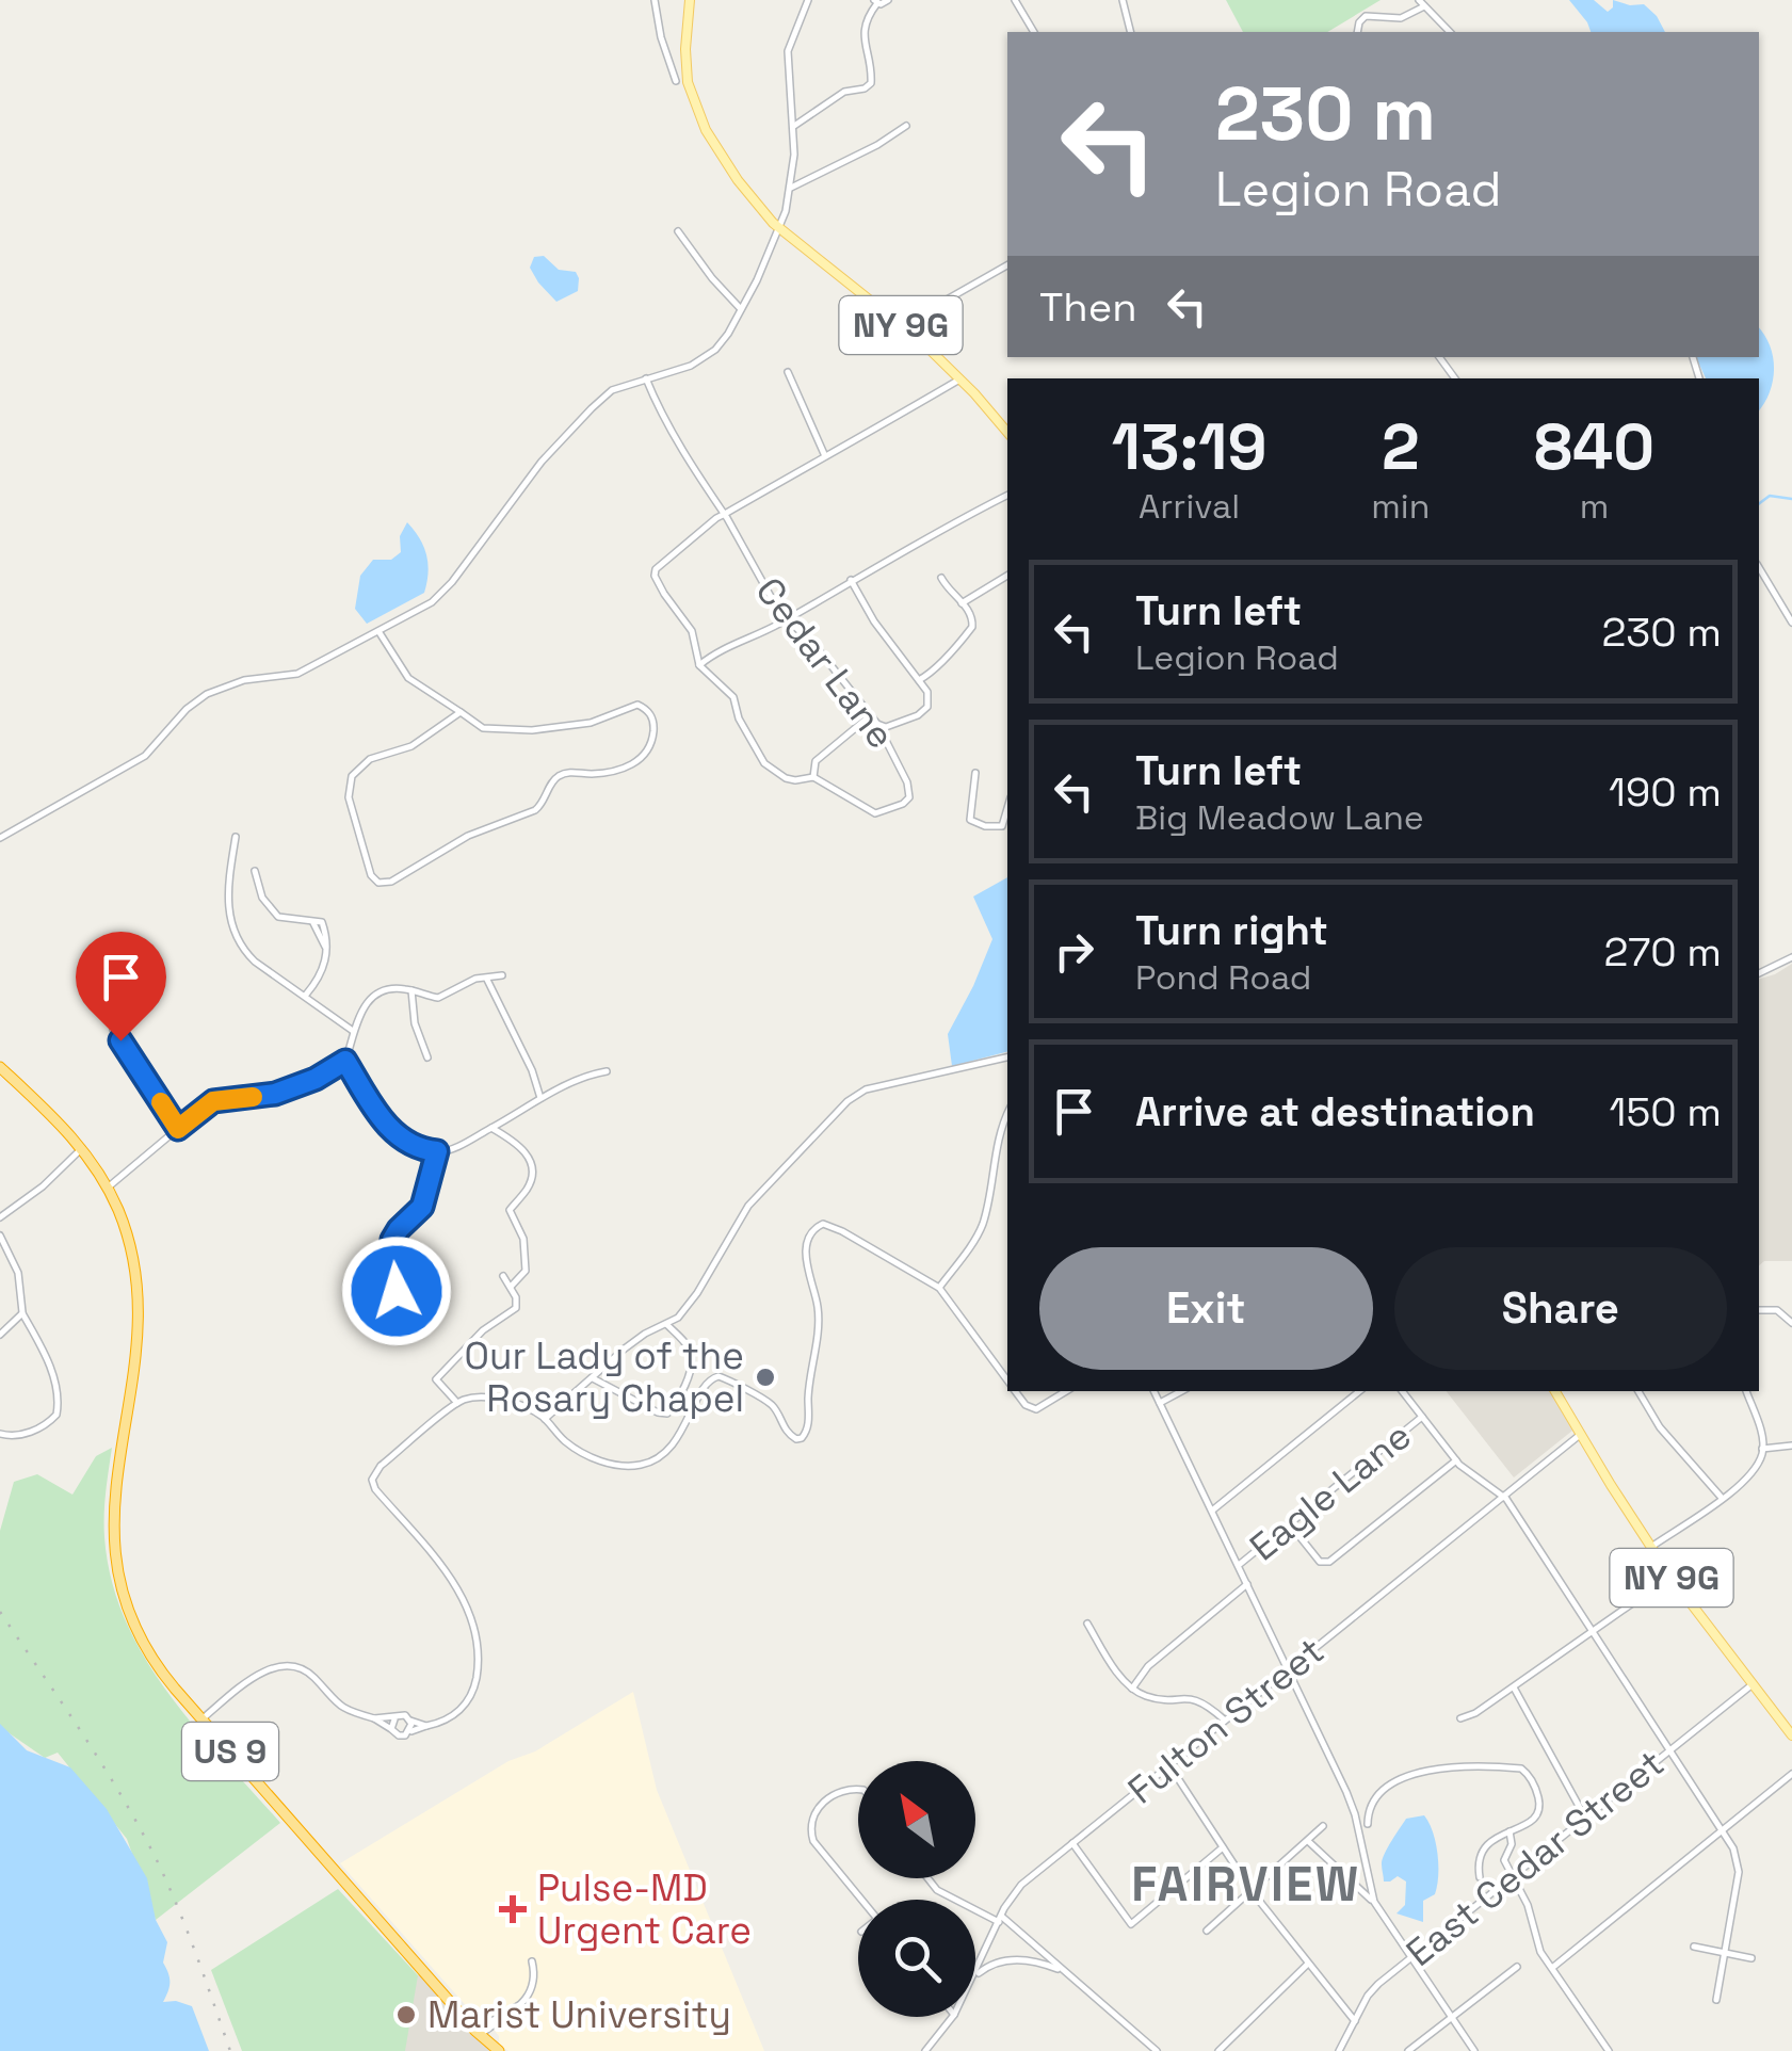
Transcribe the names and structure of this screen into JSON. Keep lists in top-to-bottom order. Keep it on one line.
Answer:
{"streets":{"highway":["US 9"],"main road":["NY 9G"],"street":["Cedar Lane","Eagle Lane","Fulton Street","East Cedar Street"]},"crossings":[["NY 9G","Fulton Street"],["NY 9G","East Cedar Street"]],"districts":["FAIRVIEW"],"places":{"other":["Our Lady of the Rosary Chapel","Marist University"],"health":["Pulse-MD Urgent Care"]},"north":"top left","page":{"turn":["230 m","Legion Road"],"then":"Then","eta":["13:19","Arrival","2","min","840","m"],"list":[{"name":"Turn left","note":"Legion Road","value":"230 m"},{"name":"Turn left","note":"Big Meadow Lane","value":"190 m"},{"name":"Turn right","note":"Pond Road","value":"270 m"},{"name":"Arrive at destination","value":"150 m"}],"buttons":["Exit","Share"]}}
